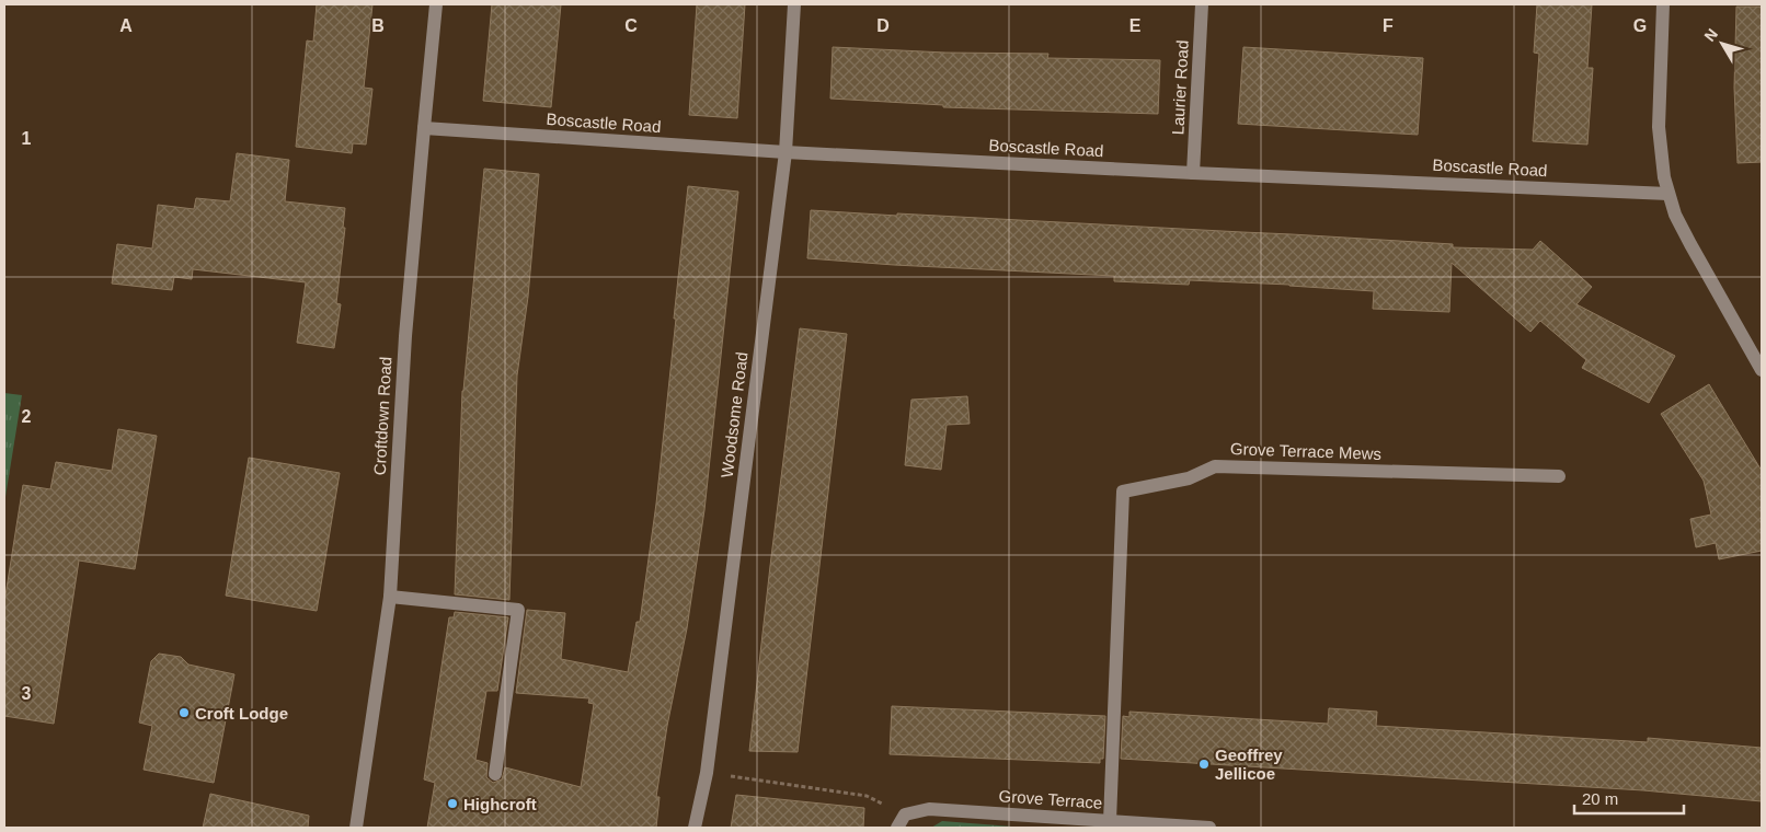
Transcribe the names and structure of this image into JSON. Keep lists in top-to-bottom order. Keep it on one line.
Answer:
{"streets":{"street":["Laurier Road","Boscastle Road","Woodsome Road","Croftdown Road","Grove Terrace Mews","Grove Terrace"]},"crossings":[["Laurier Road","Boscastle Road"],["Boscastle Road","Woodsome Road"],["Boscastle Road","Croftdown Road"],["Grove Terrace Mews","Grove Terrace"]],"places":["Croft Lodge","Geoffrey Jellicoe","Highcroft"],"scale_bar":"20 m","north":"top left","grid":{"columns":["A","B","C","D","E","F","G"],"rows":["1","2","3"]}}
